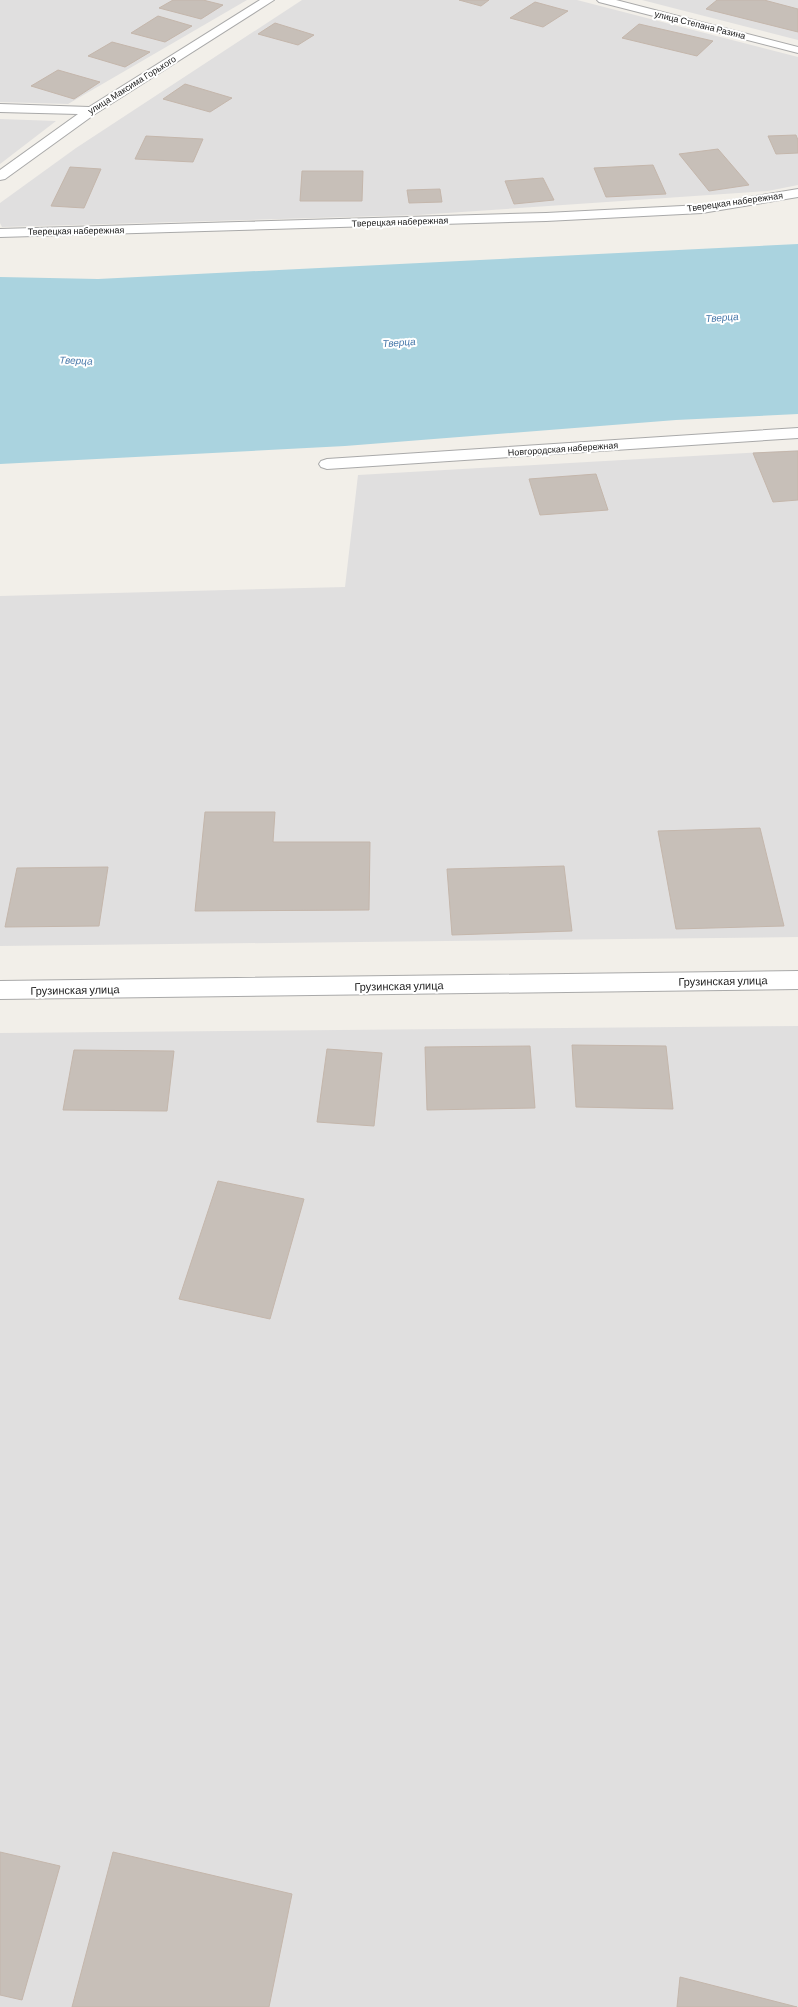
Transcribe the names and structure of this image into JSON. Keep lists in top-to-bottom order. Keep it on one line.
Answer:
{"streets":{"street":["улица Степана Разина","улица Максима Горького","Тверецкая набережная","Новгородская набережная","Грузинская улица"]},"water":["Тверца"]}
